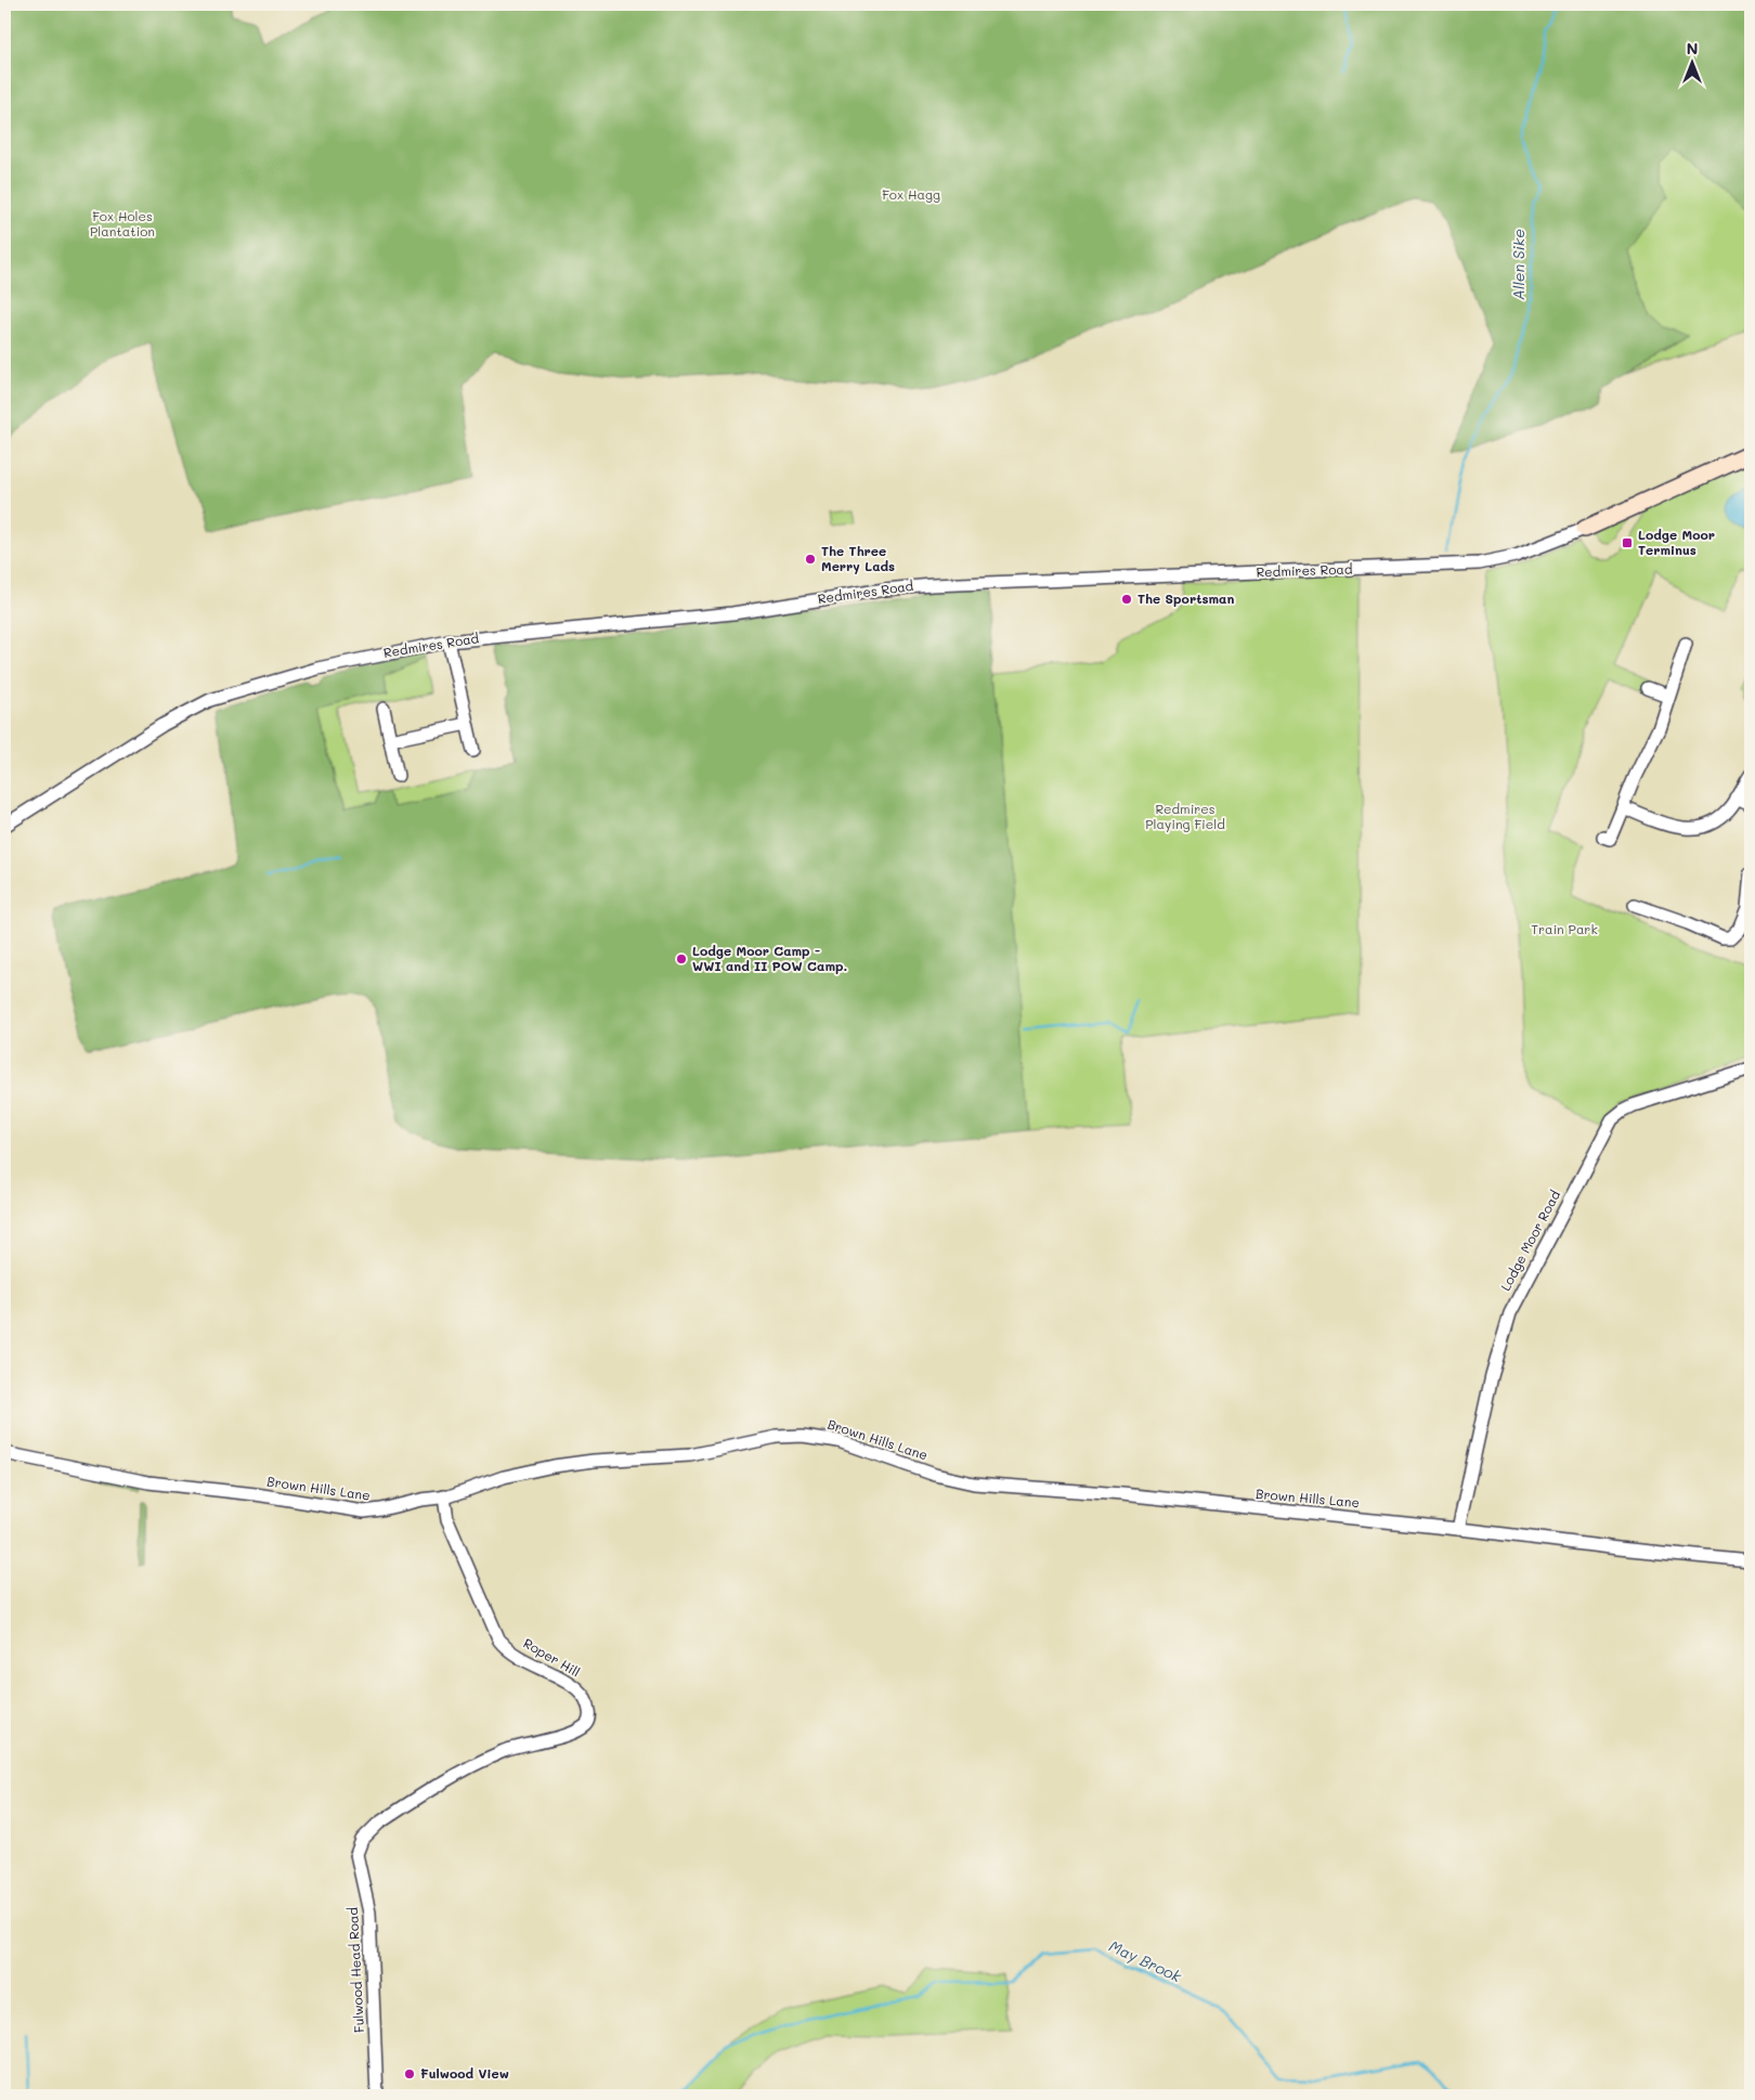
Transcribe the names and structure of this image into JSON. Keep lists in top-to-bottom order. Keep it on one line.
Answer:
{"streets":{"street":["Redmires Road","Lodge Moor Road","Brown Hills Lane","Roper Hill","Fulwood Head Road"]},"crossings":[["Lodge Moor Road","Brown Hills Lane"],["Brown Hills Lane","Roper Hill"],["Roper Hill","Fulwood Head Road"]],"water":["Allen Sike","May Brook"],"parks":["Fox Hagg","Fox Holes Plantation","Redmires Playing Field","Train Park"],"places":{"transit":["Lodge Moor Terminus"],"other":["The Three Merry Lads","The Sportsman","Lodge Moor Camp - WWI and II POW Camp.","Fulwood View"]},"north":"top"}
